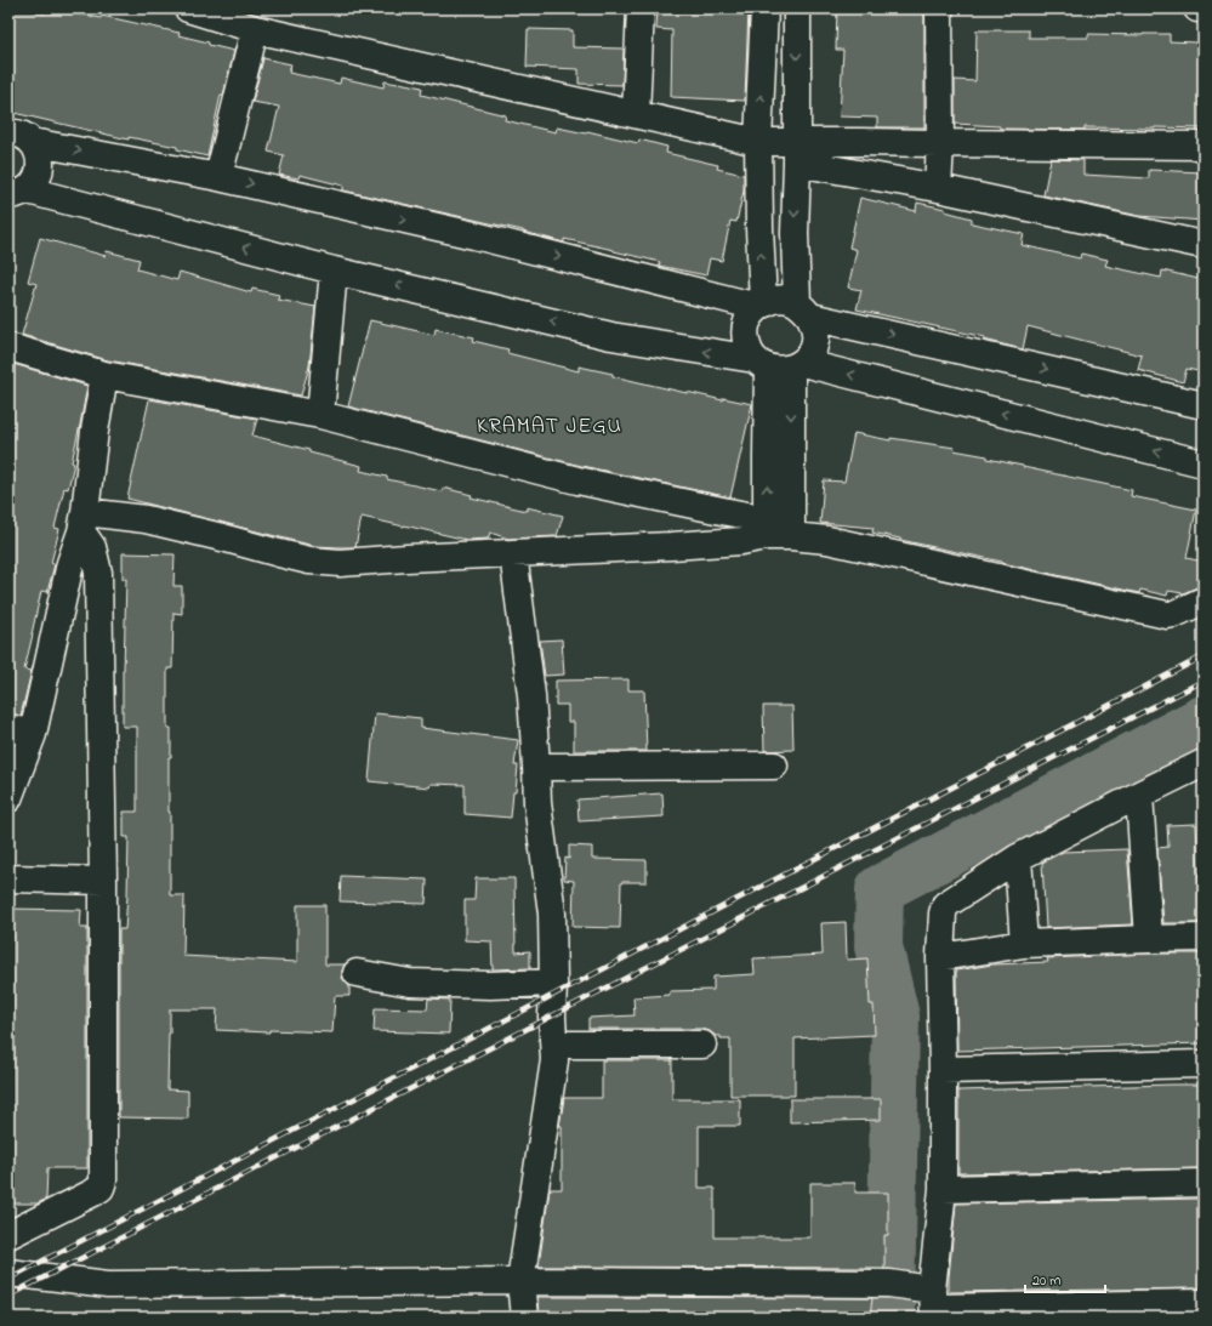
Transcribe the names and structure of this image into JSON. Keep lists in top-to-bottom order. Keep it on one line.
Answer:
{"districts":["KRAMAT JEGU"],"scale_bar":"20 m"}
